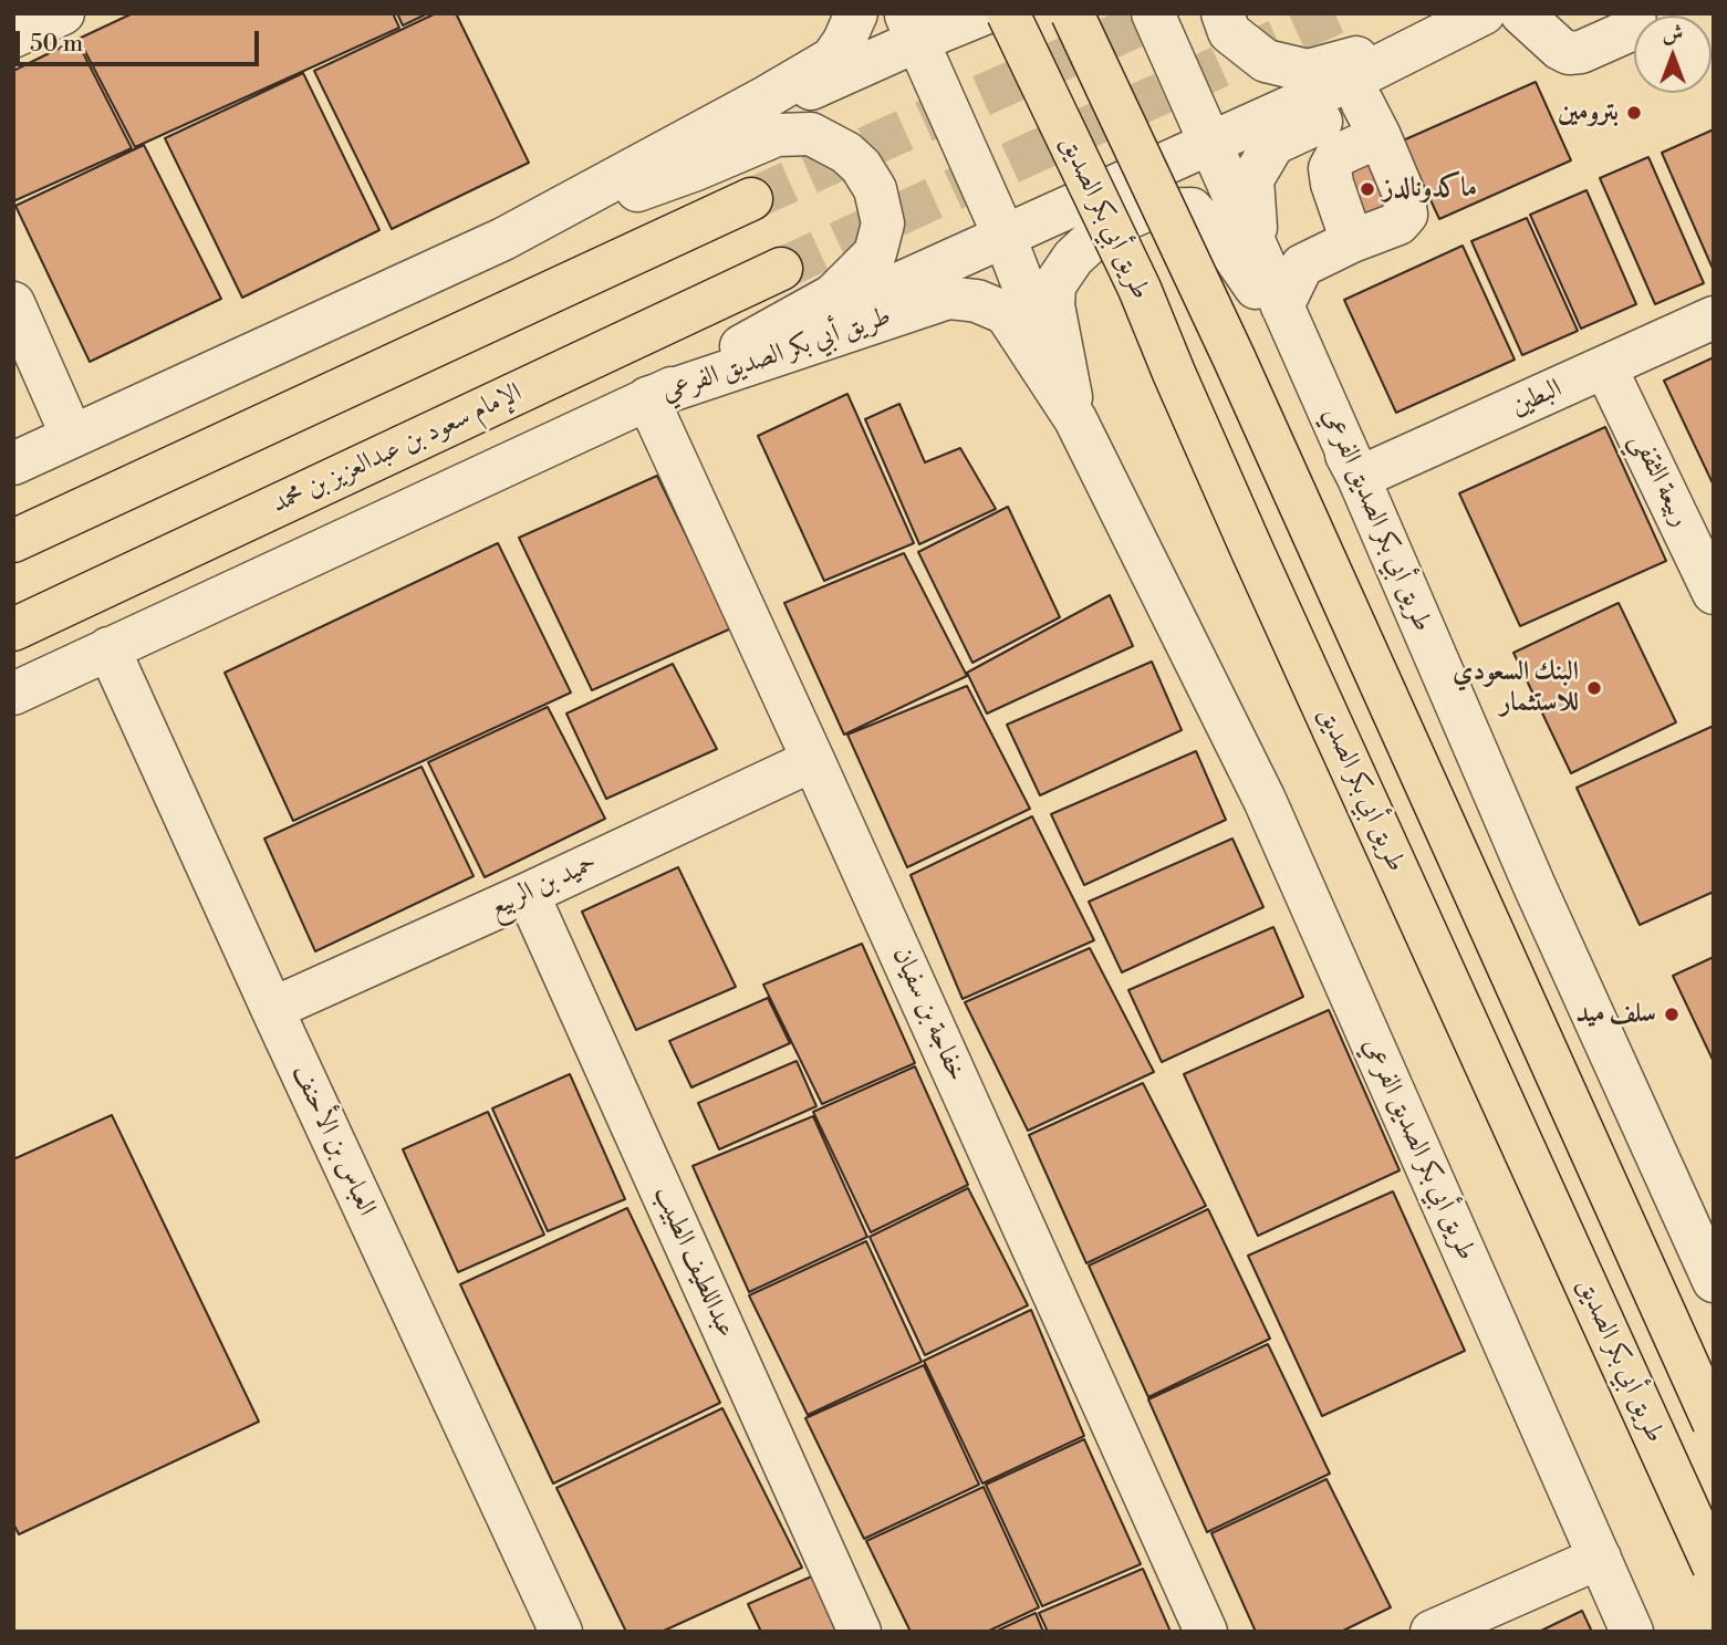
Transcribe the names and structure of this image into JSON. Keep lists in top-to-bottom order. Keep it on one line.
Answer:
{"streets":{"main road":["طريق أبي بكر الصديق","الإمام سعود بن عبدالعزيز بن محمد"],"street":["طريق أبي بكر الصديق الفرعي","البطين","ربيعة الثقفي","حميد بن الربيع","خفاجة بن سفيان","العباس بن الأحنف","عبداللطيف الطبيب"]},"crossings":[["طريق أبي بكر الصديق الفرعي","البطين"],["طريق أبي بكر الصديق الفرعي","خفاجة بن سفيان"],["البطين","ربيعة الثقفي"],["حميد بن الربيع","خفاجة بن سفيان"],["حميد بن الربيع","العباس بن الأحنف"],["حميد بن الربيع","عبداللطيف الطبيب"]],"places":["بترومين","ماكدونالدز","البنك السعودي للاستثمار","سلف ميد"],"scale_bar":"50 m","north":"top"}
